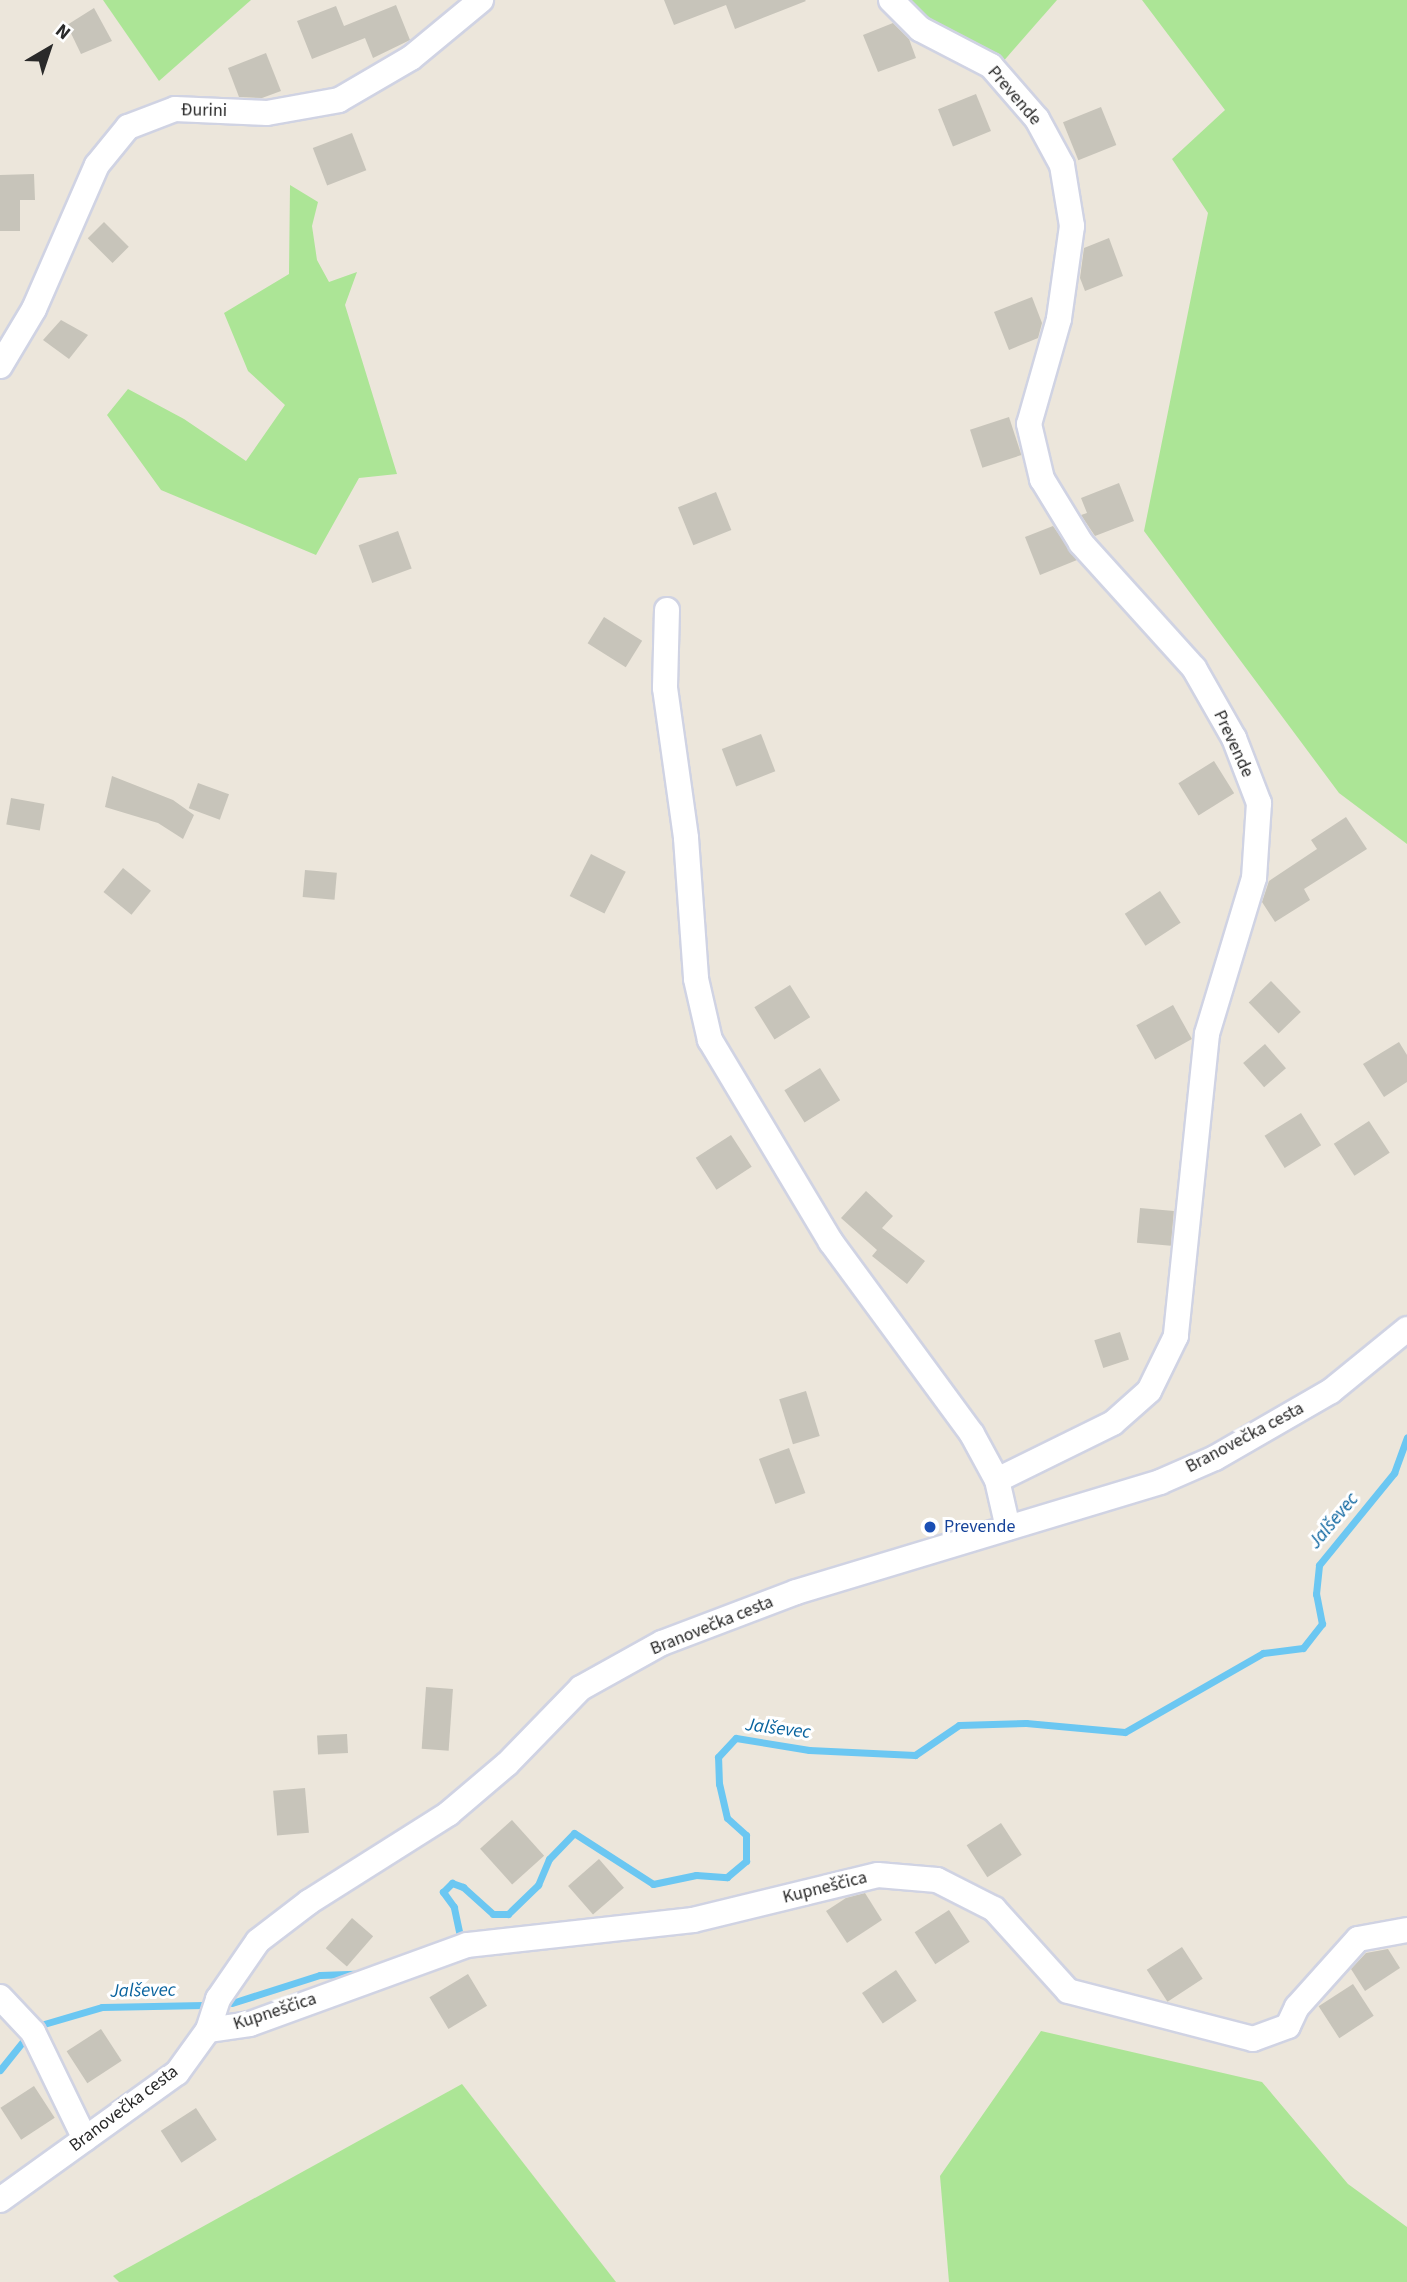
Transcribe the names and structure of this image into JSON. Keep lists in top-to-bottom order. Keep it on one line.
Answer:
{"streets":{"street":["Prevende","Đurini","Branovečka cesta","Kupneščica"]},"crossings":[["Branovečka cesta","Kupneščica"]],"water":["Jalševec"],"places":["Prevende"],"north":"top right"}
